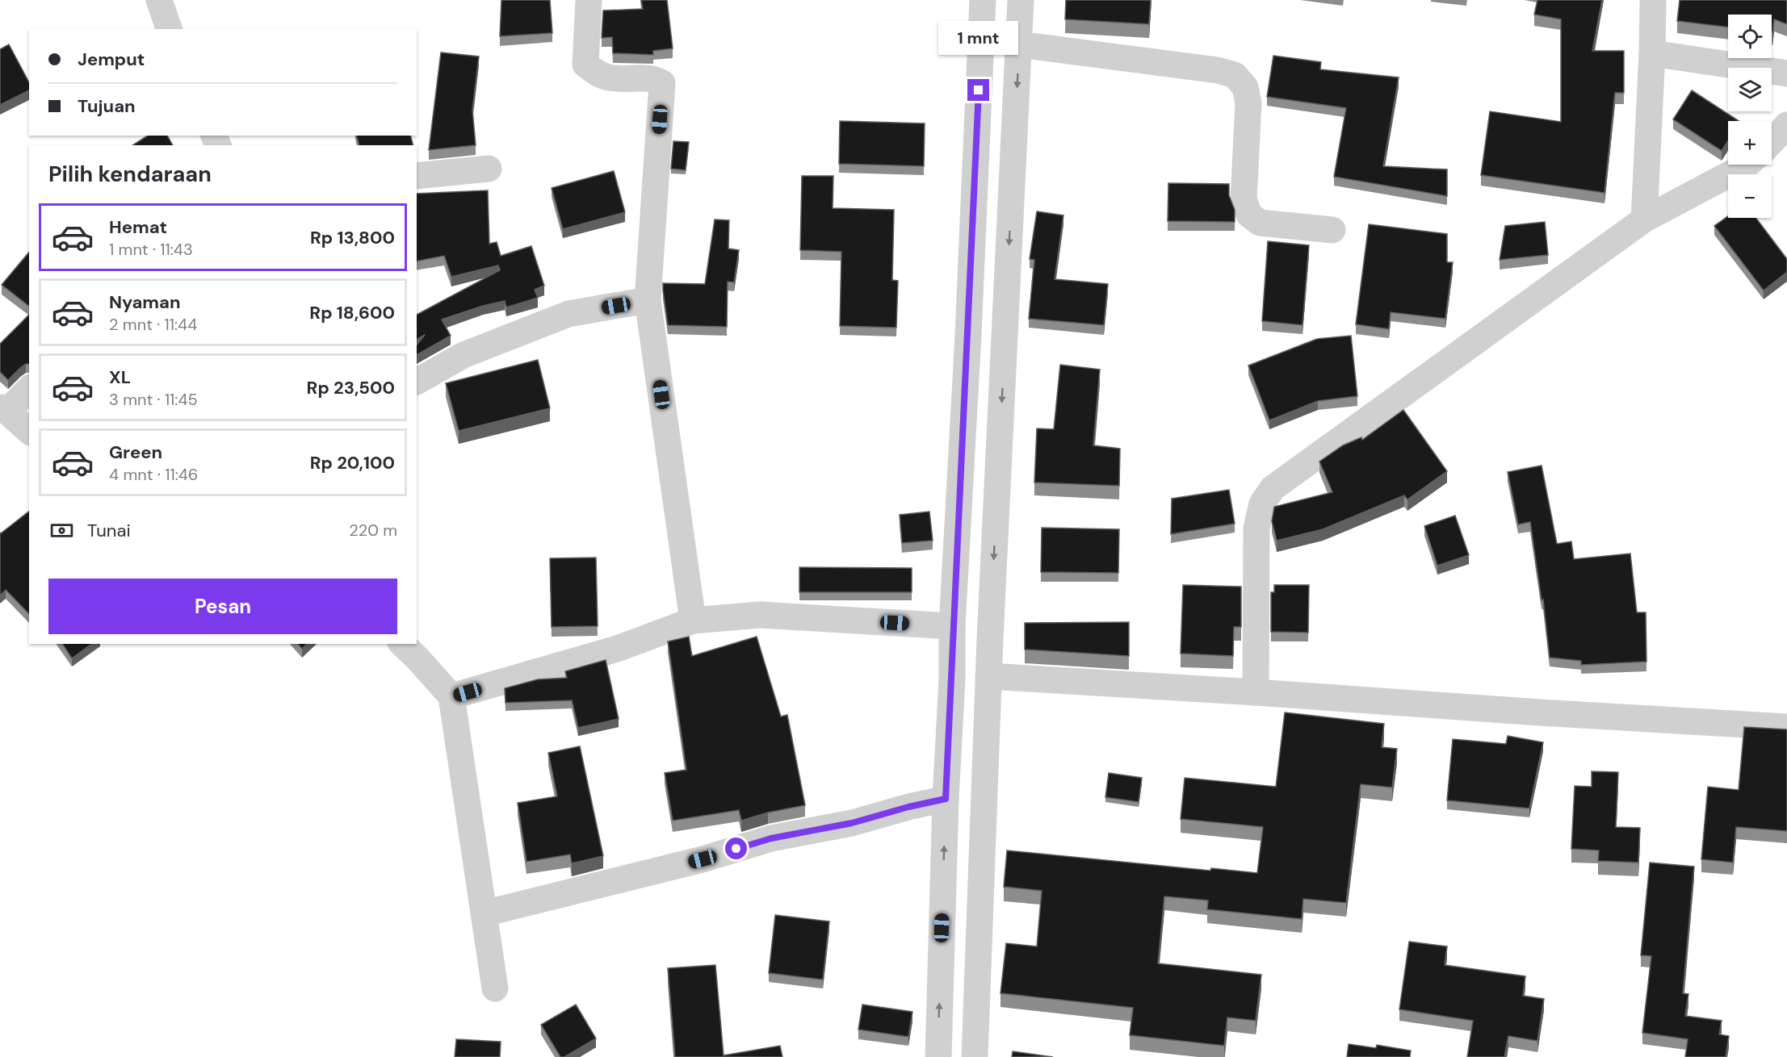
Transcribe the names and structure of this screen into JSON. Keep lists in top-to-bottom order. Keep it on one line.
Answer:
{"page":{"map_buttons":["+","−"],"bubble":"1 mnt","banner":["Jemput","Tujuan"],"heading":"Pilih kendaraan","list":[{"name":"Hemat","note":"1 mnt · 11:43","value":"Rp 13,800"},{"name":"Nyaman","note":"2 mnt · 11:44","value":"Rp 18,600"},{"name":"XL","note":"3 mnt · 11:45","value":"Rp 23,500"},{"name":"Green","note":"4 mnt · 11:46","value":"Rp 20,100"}],"pay":["Tunai","220 m"],"buttons":"Pesan"}}
